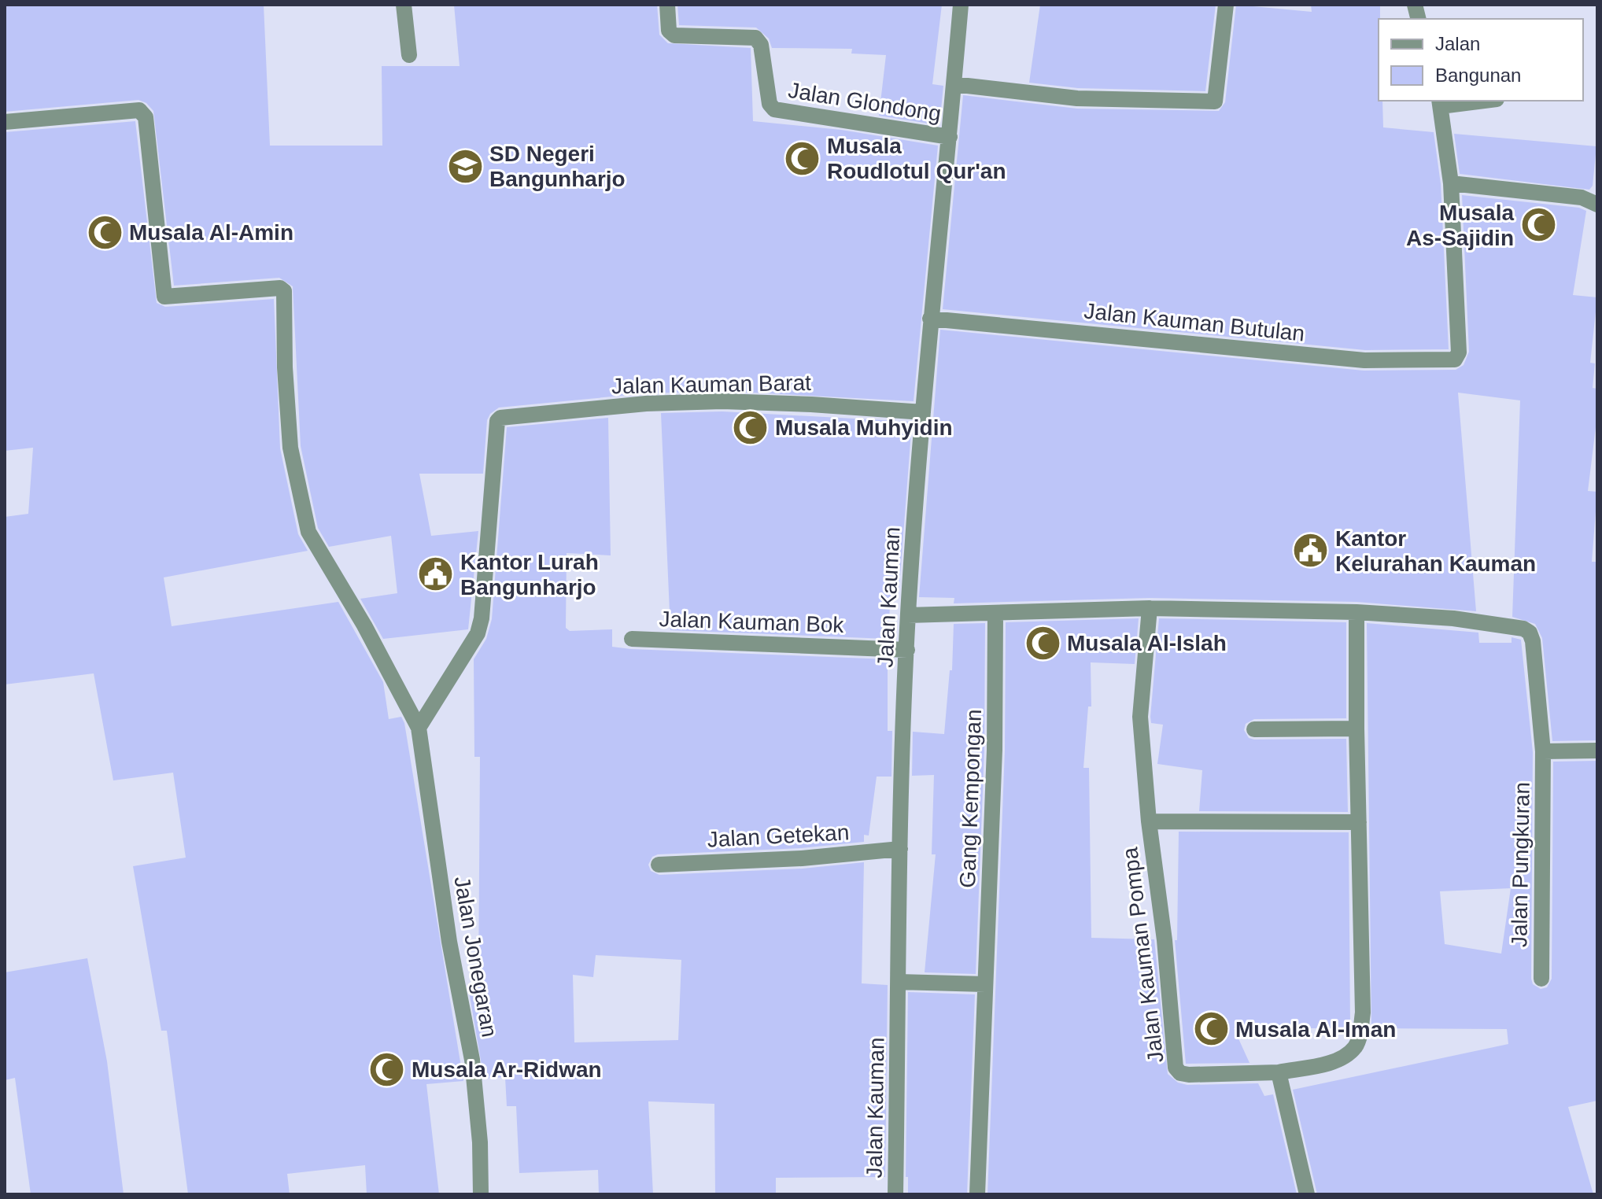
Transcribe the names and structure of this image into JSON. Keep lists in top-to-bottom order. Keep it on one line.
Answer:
{"streets":{"street":["Jalan Glondong","Jalan Kauman Butulan","Jalan Kauman Barat","Jalan Kauman","Jalan Kauman Bok","Gang Kempongan","Jalan Getekan","Jalan Pungkuran","Jalan Kauman Pompa","Jalan Jonegaran"]},"crossings":[["Jalan Glondong","Jalan Kauman"],["Jalan Kauman Butulan","Jalan Kauman"],["Jalan Kauman Barat","Jalan Kauman"],["Jalan Kauman Barat","Jalan Jonegaran"],["Jalan Kauman","Jalan Kauman Bok"],["Jalan Kauman","Jalan Getekan"]],"places":{"mosque":["Musala Roudlotul Qur'an","Musala As-Sajidin","Musala Al-Amin","Musala Muhyidin","Musala Al-Islah","Musala Al-Iman","Musala Ar-Ridwan"],"school or university":["SD Negeri Bangunharjo"],"public building":["Kantor Kelurahan Kauman","Kantor Lurah Bangunharjo"]},"legend":["Jalan","Bangunan"]}
